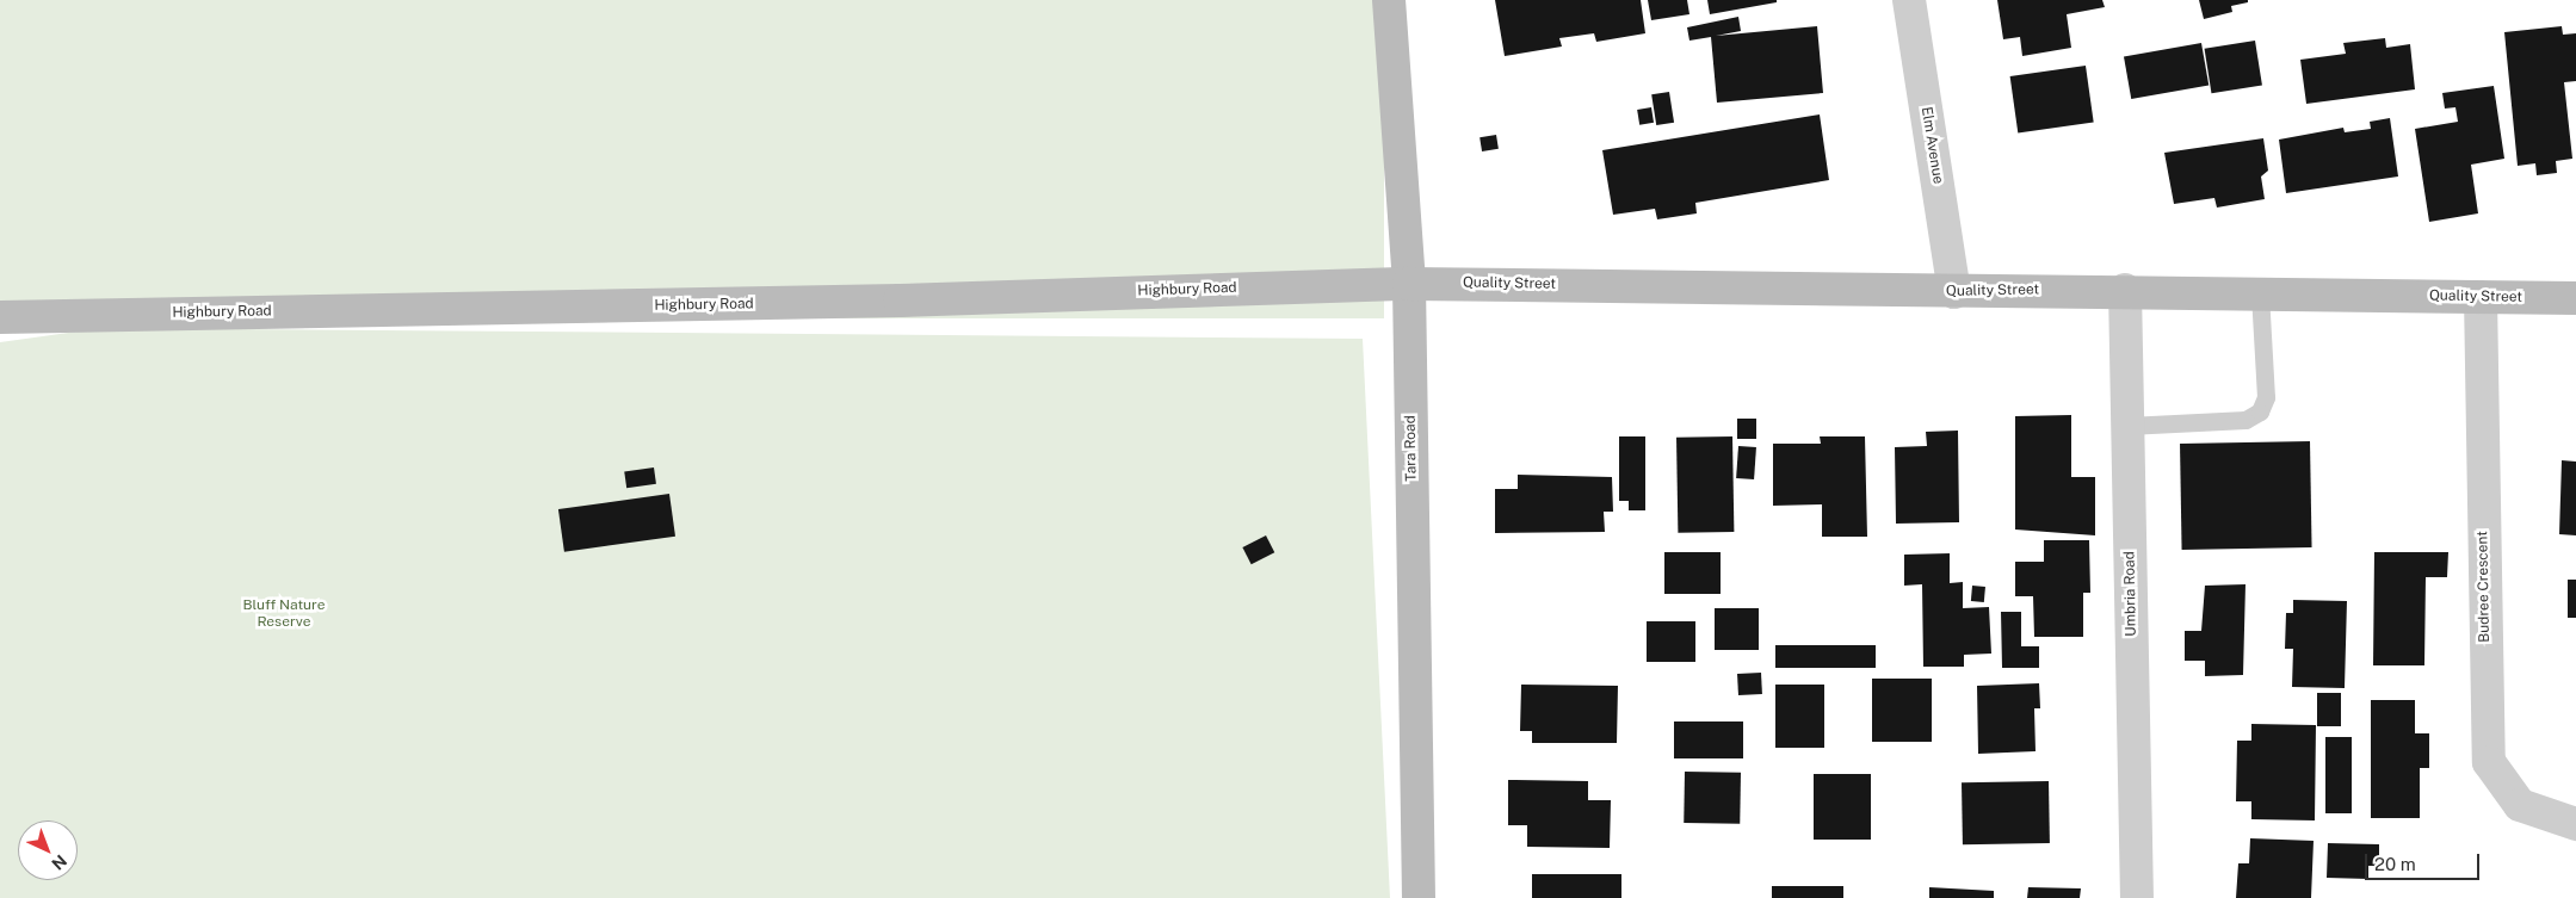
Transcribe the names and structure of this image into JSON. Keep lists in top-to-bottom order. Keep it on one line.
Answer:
{"streets":{"street":["Elm Avenue","Quality Street","Highbury Road","Tara Road","Budree Crescent","Umbria Road"]},"crossings":[["Elm Avenue","Quality Street"],["Quality Street","Highbury Road"],["Quality Street","Tara Road"],["Quality Street","Budree Crescent"],["Quality Street","Umbria Road"],["Highbury Road","Tara Road"]],"parks":["Bluff Nature Reserve"],"scale_bar":"20 m","north":"bottom right"}
